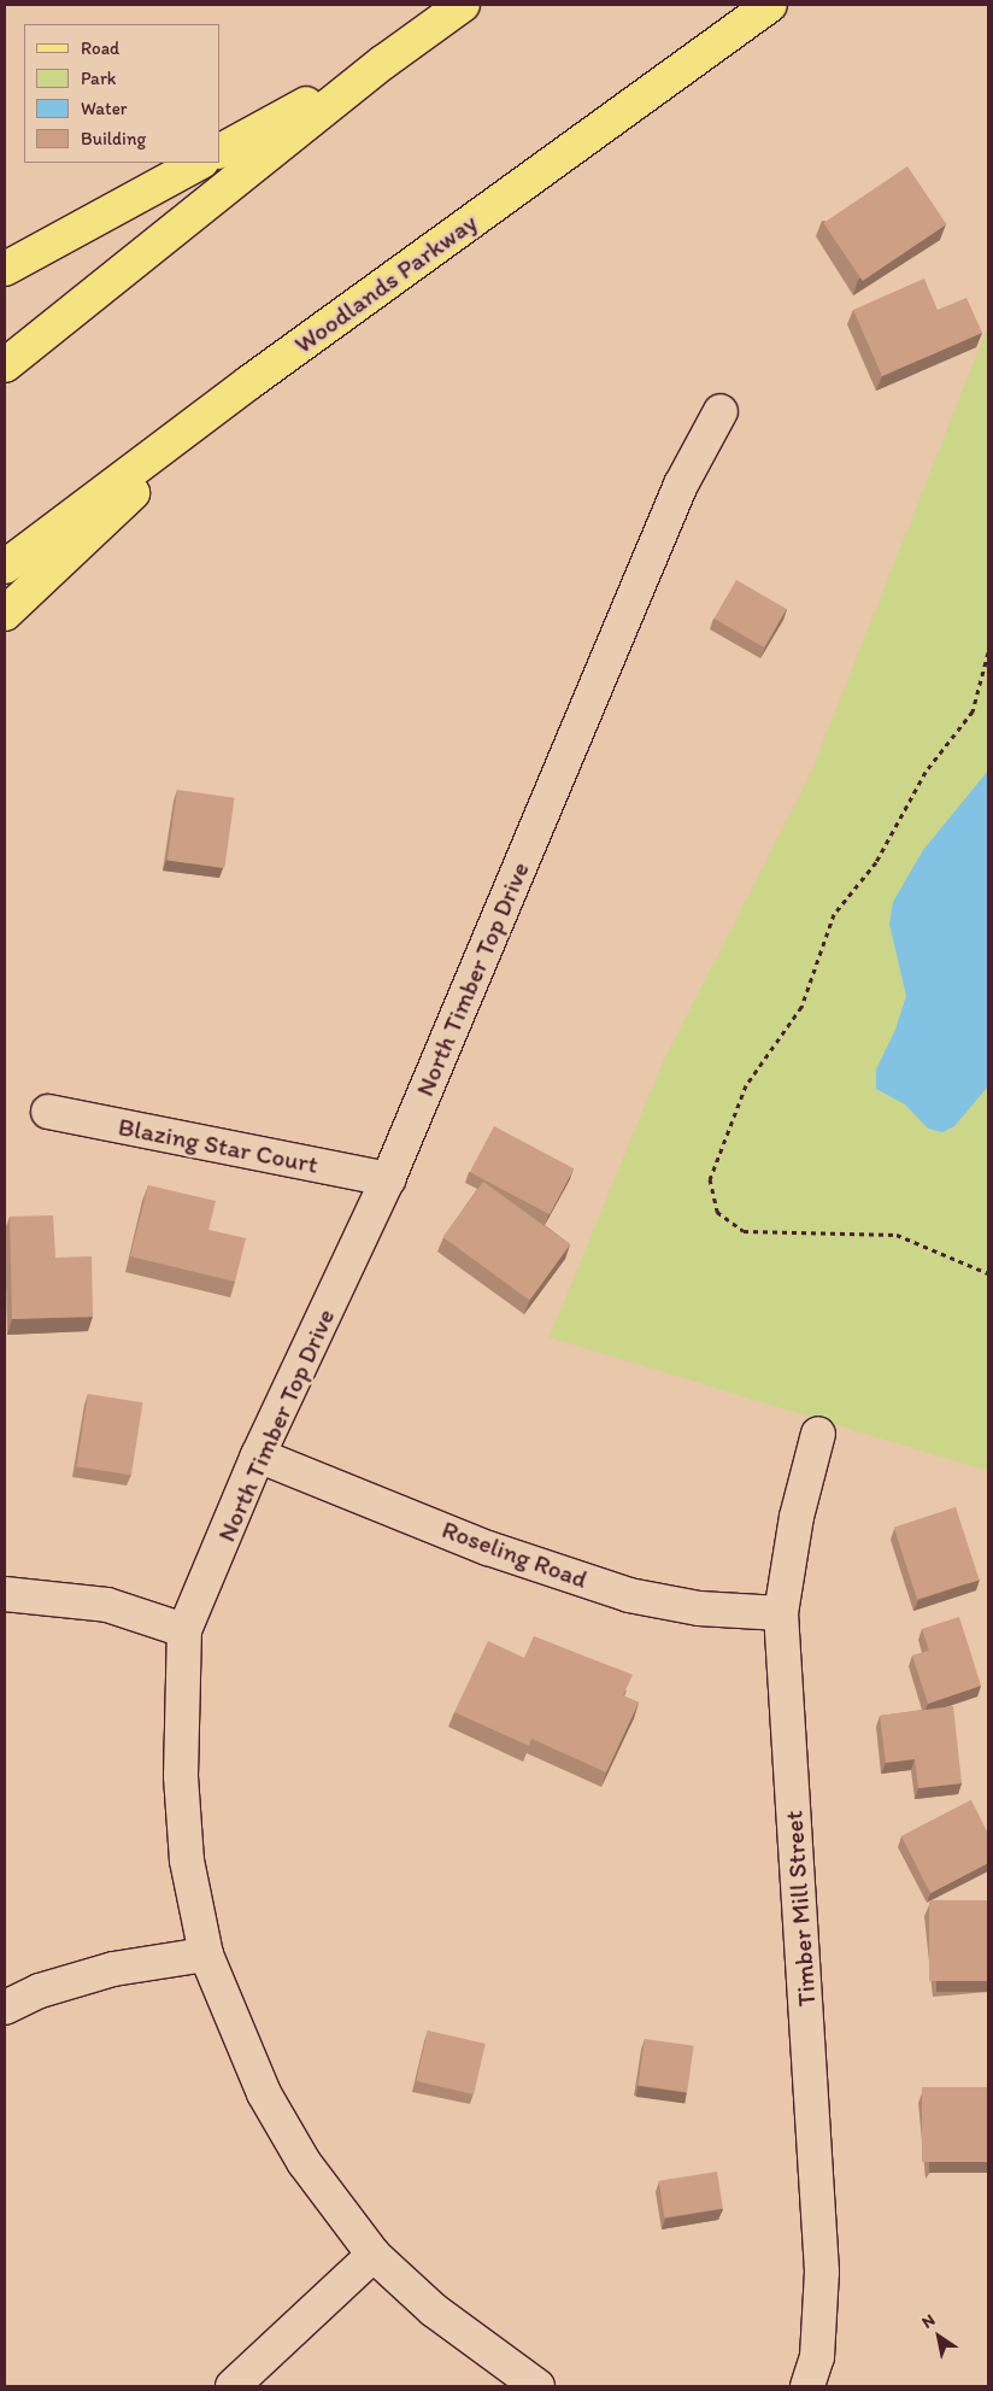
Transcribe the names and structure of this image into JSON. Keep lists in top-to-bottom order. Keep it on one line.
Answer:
{"streets":{"main road":["Woodlands Parkway"],"street":["North Timber Top Drive","Blazing Star Court","Roseling Road","Timber Mill Street"]},"crossings":[["North Timber Top Drive","Blazing Star Court"],["North Timber Top Drive","Roseling Road"],["Roseling Road","Timber Mill Street"]],"legend":["Road","Park","Water","Building"],"north":"top left"}
